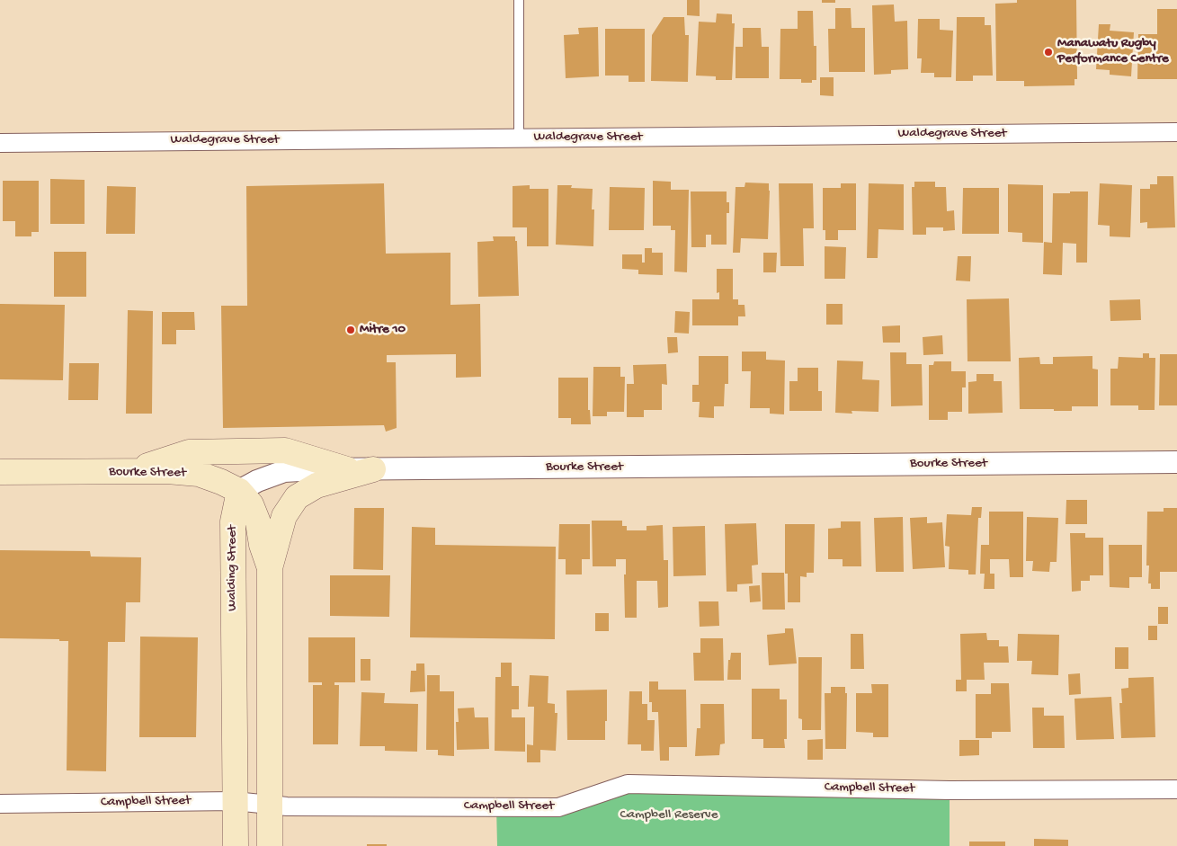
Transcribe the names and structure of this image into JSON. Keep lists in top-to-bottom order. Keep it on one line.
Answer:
{"streets":{"main road":["Bourke Street","Walding Street"],"street":["Waldegrave Street","Campbell Street"]},"crossings":[["Bourke Street","Walding Street"],["Walding Street","Campbell Street"]],"parks":["Campbell Reserve"],"places":["Manawatu Rugby Performance Centre","Mitre 10"]}
